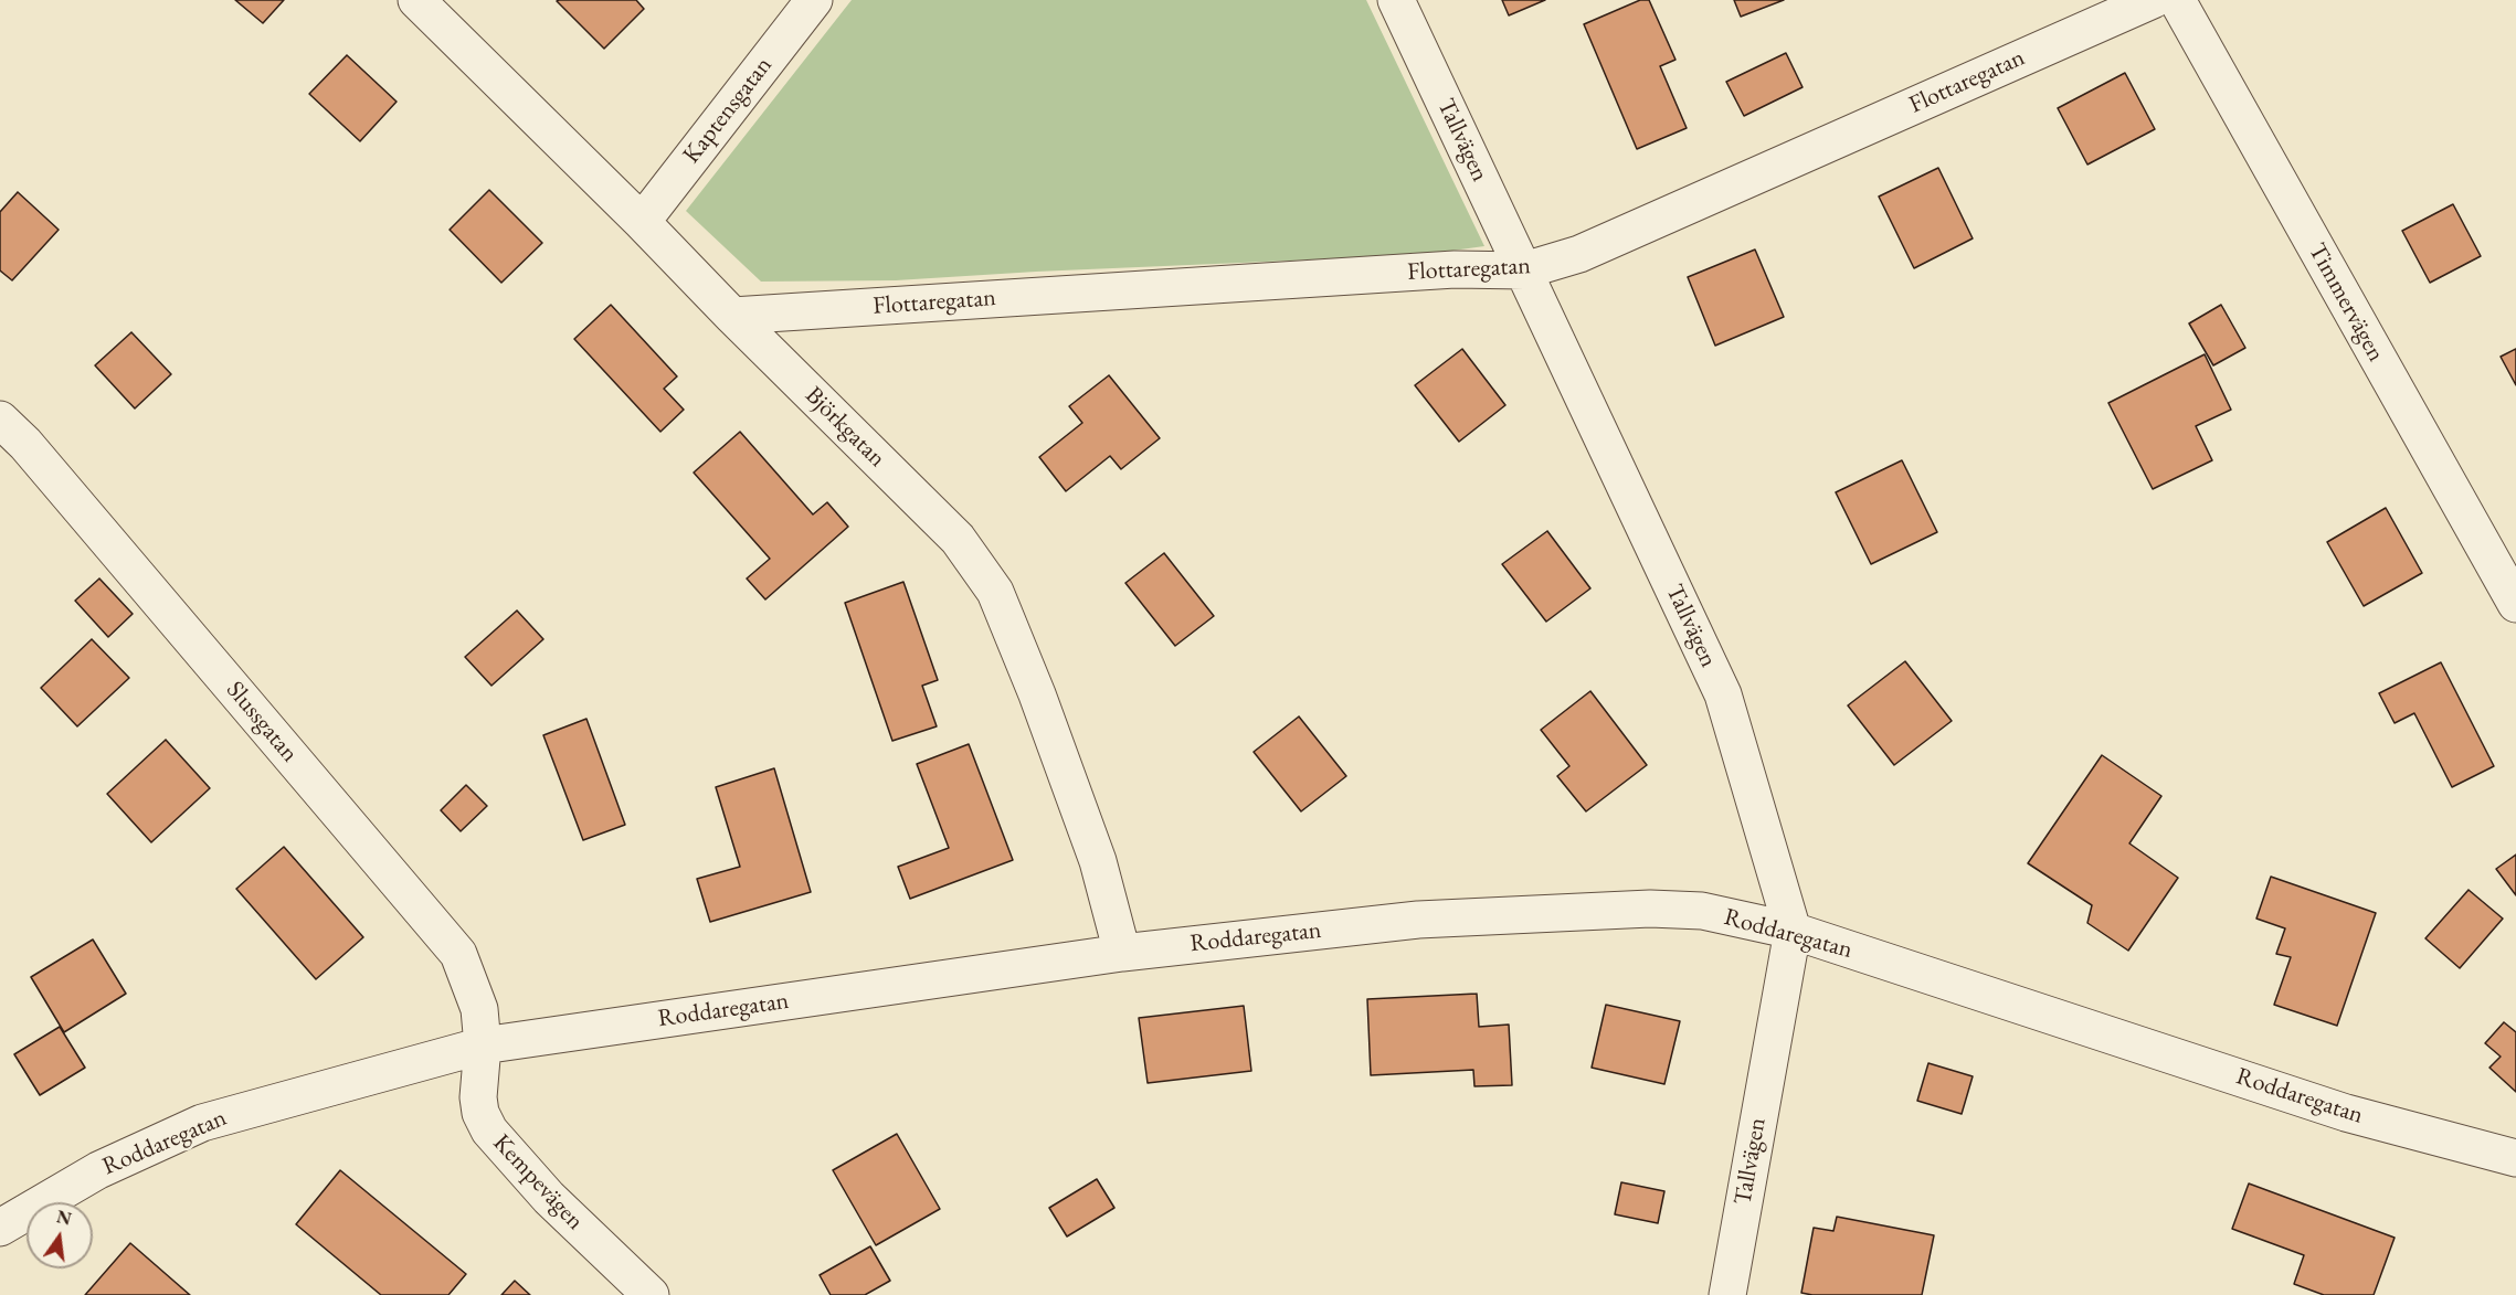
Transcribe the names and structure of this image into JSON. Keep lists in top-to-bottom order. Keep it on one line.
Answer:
{"streets":{"street":["Flottaregatan","Kaptensgatan","Tallvägen","Timmervägen","Björkgatan","Slussgatan","Roddaregatan","Kempevägen"]},"crossings":[["Flottaregatan","Tallvägen"],["Flottaregatan","Björkgatan"],["Kaptensgatan","Björkgatan"],["Tallvägen","Roddaregatan"],["Björkgatan","Roddaregatan"],["Slussgatan","Roddaregatan"],["Slussgatan","Kempevägen"],["Roddaregatan","Kempevägen"]],"north":"top"}
